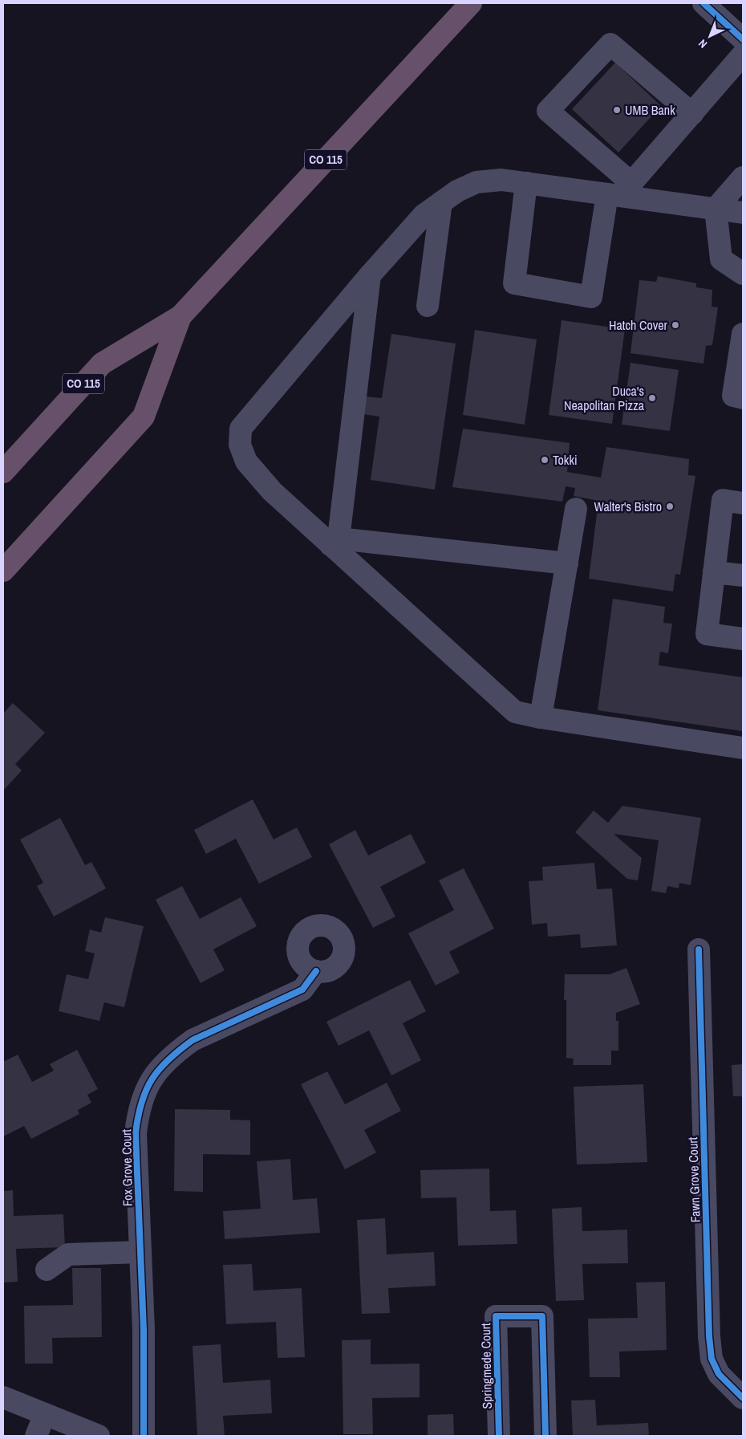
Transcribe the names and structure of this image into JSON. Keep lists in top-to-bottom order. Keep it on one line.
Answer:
{"streets":{"highway":["CO 115"],"street":["Fox Grove Court","Fawn Grove Court","Springmede Court"]},"places":["UMB Bank","Hatch Cover","Duca's Neapolitan Pizza","Tokki","Walter's Bistro"],"north":"bottom left"}
